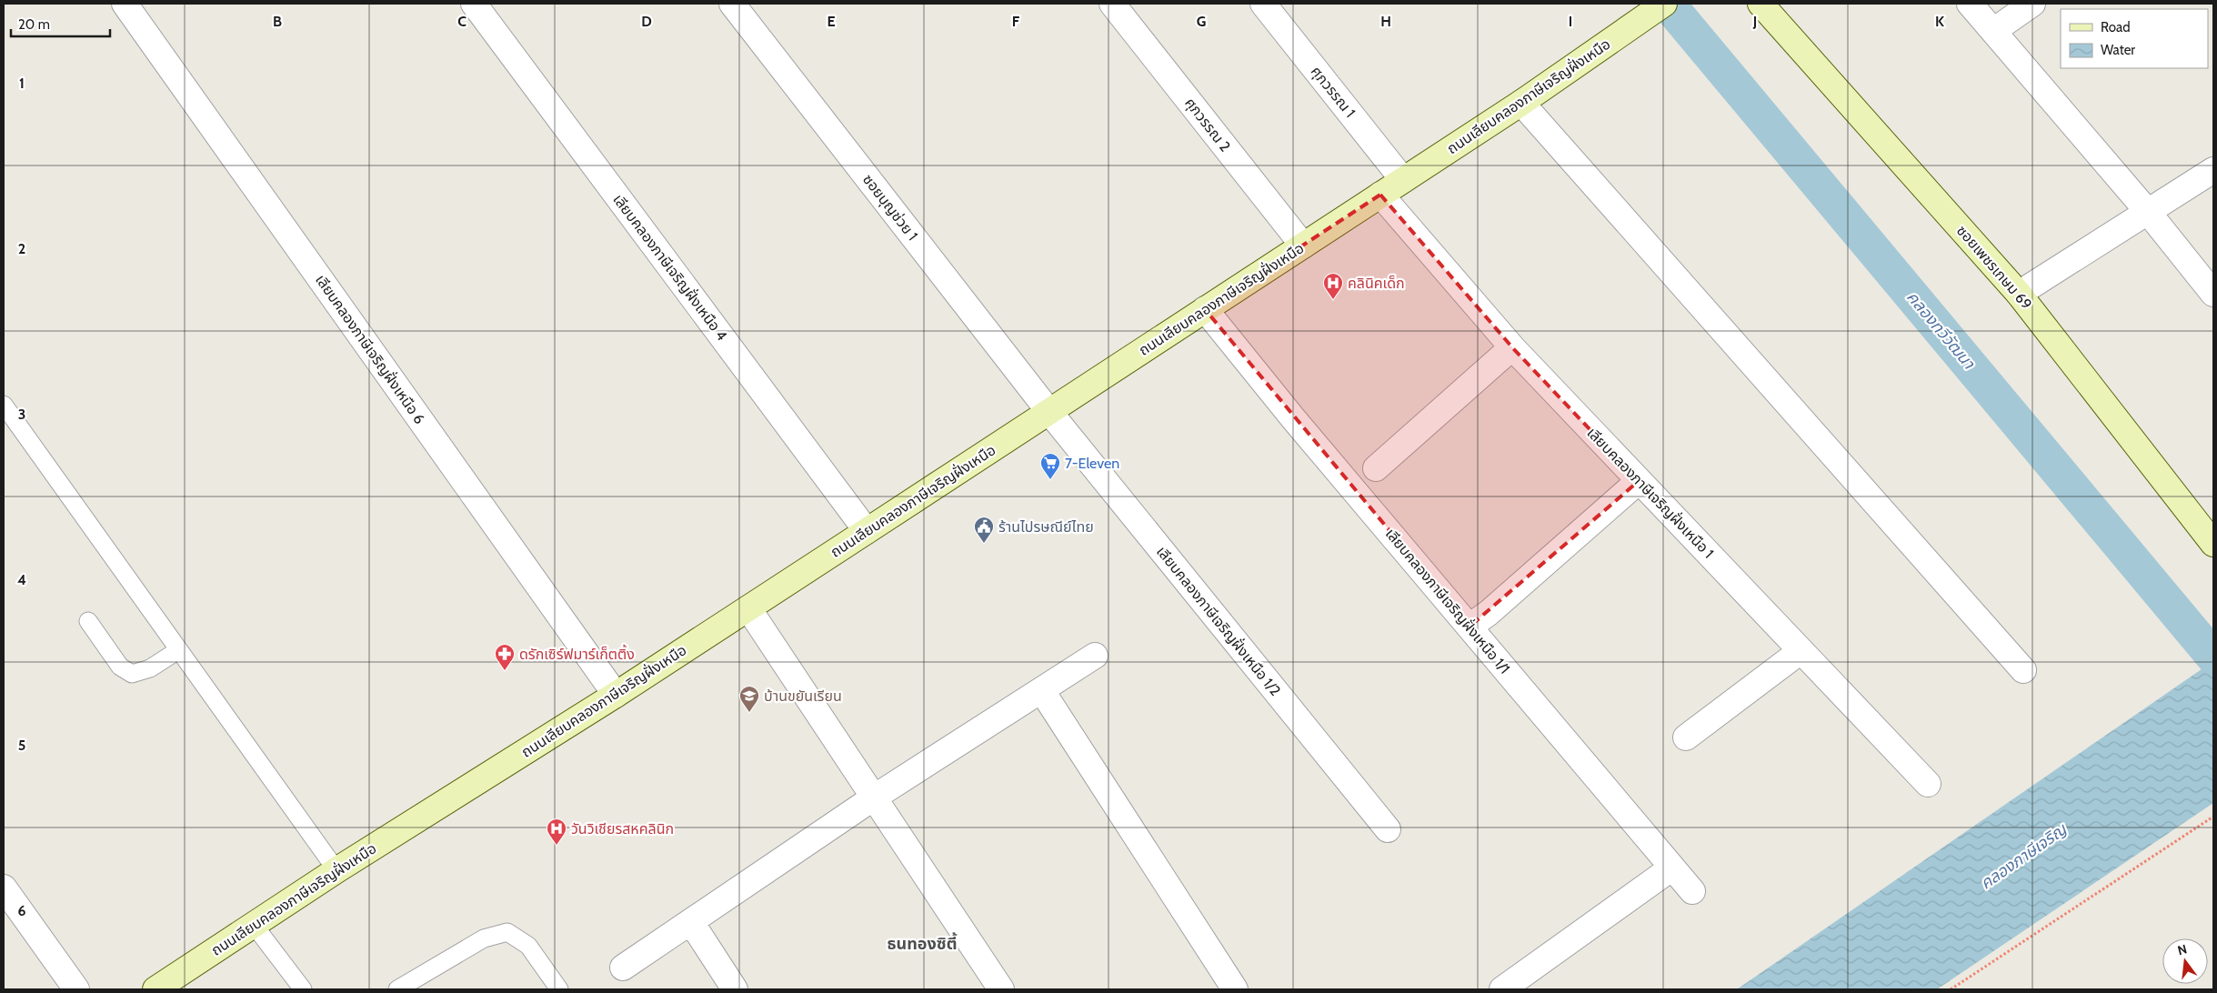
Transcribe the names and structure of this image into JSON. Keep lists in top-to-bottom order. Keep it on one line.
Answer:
{"streets":{"main road":["ถนนเลียบคลองภาษีเจริญฝั่งเหนือ","ซอยเพชรเกษม 69"],"street":["ศุภวรรณ 1","ศุภวรรณ 2","ซอยบุญช่วย 1","เลียบคลองภาษีเจริญฝั่งเหนือ 4","เลียบคลองภาษีเจริญฝั่งเหนือ 6","เลียบคลองภาษีเจริญฝั่งเหนือ 1","เลียบคลองภาษีเจริญฝั่งเหนือ 1/1","เลียบคลองภาษีเจริญฝั่งเหนือ 1/2"]},"crossings":[["ศุภวรรณ 1","ถนนเลียบคลองภาษีเจริญฝั่งเหนือ"],["ถนนเลียบคลองภาษีเจริญฝั่งเหนือ","ศุภวรรณ 2"],["ถนนเลียบคลองภาษีเจริญฝั่งเหนือ","ซอยบุญช่วย 1"],["ถนนเลียบคลองภาษีเจริญฝั่งเหนือ","เลียบคลองภาษีเจริญฝั่งเหนือ 4"],["ถนนเลียบคลองภาษีเจริญฝั่งเหนือ","เลียบคลองภาษีเจริญฝั่งเหนือ 6"],["ถนนเลียบคลองภาษีเจริญฝั่งเหนือ","เลียบคลองภาษีเจริญฝั่งเหนือ 1"],["ถนนเลียบคลองภาษีเจริญฝั่งเหนือ","เลียบคลองภาษีเจริญฝั่งเหนือ 1/1"],["ถนนเลียบคลองภาษีเจริญฝั่งเหนือ","เลียบคลองภาษีเจริญฝั่งเหนือ 1/2"],["ซอยบุญช่วย 1","เลียบคลองภาษีเจริญฝั่งเหนือ 1/2"]],"districts":["ธนทองซิตี้"],"water":["คลองทวีวัฒนา","คลองภาษีเจริญ"],"places":{"hospital":["คลินิคเด็ก","วันวิเชียรสหคลินิก"],"supermarket":["7-Eleven"],"public building":["ร้านไปรษณีย์ไทย"],"pharmacy":["ดรักเซิร์ฟมาร์เก็ตติ้ง"],"school or university":["บ้านขยันเรียน"]},"legend":["Road","Water"],"scale_bar":"20 m","north":"top","grid":{"columns":["B","C","D","E","F","G","H","I","J","K"],"rows":["1","2","3","4","5","6"]}}
